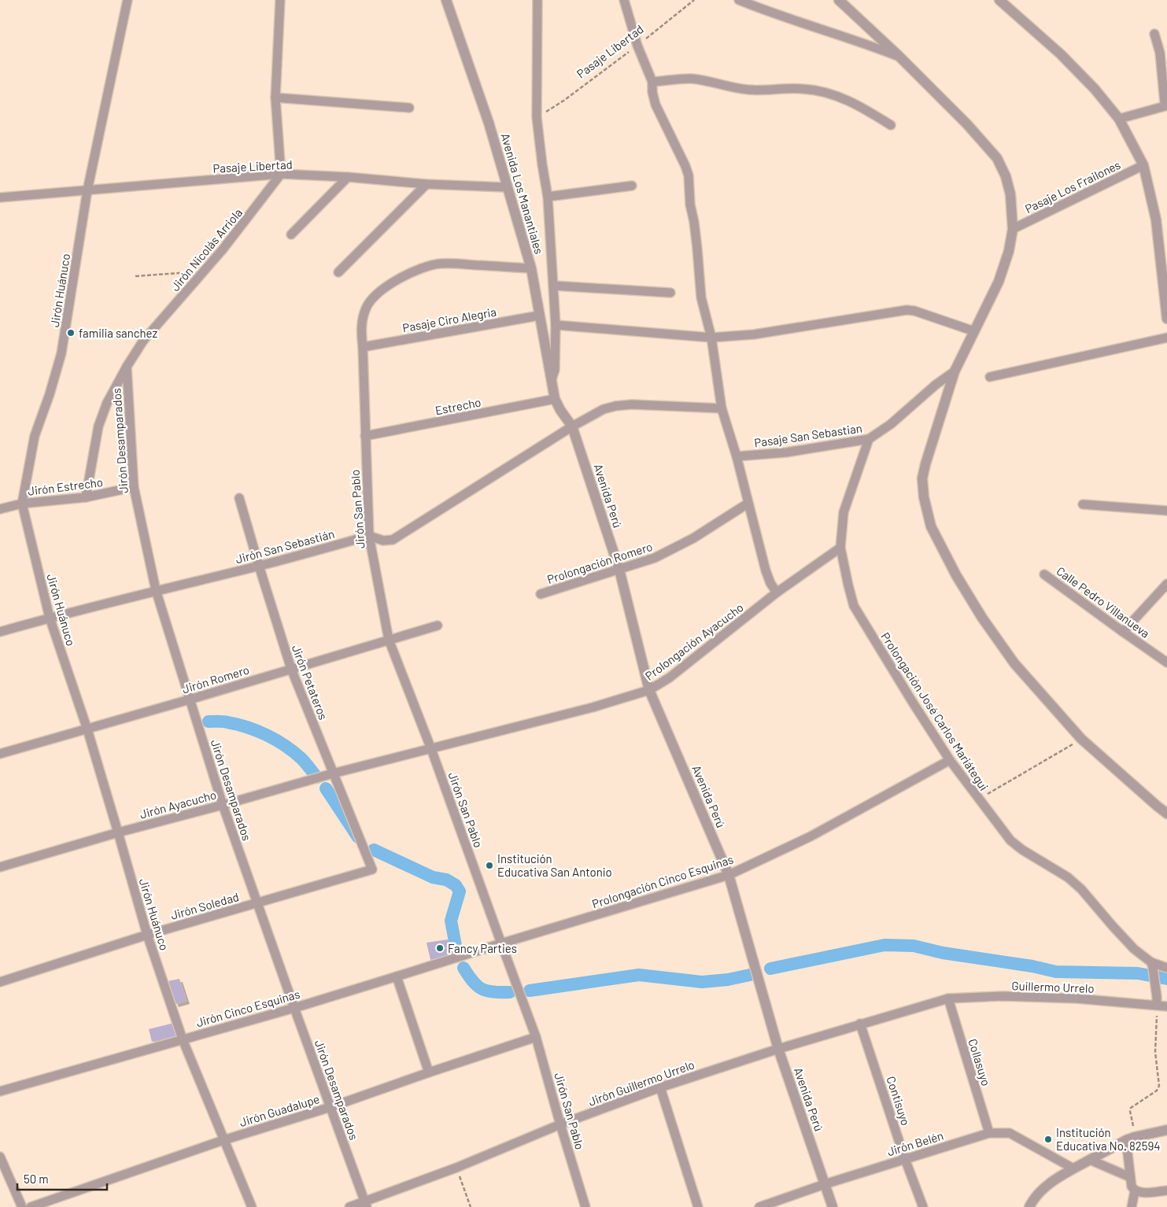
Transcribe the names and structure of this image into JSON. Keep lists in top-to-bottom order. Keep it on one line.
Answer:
{"streets":{"street":["Pasaje Libertad","Pasaje Los Frailones","Avenida Los Manantiales","Jirón Nicolás Arriola","Jirón Huánuco","Pasaje Ciro Alegria","Estrecho","Pasaje San Sebastian","Jirón Desamparados","Jirón Estrecho","Avenida Perú","Jirón San Pablo","Jirón San Sebastián","Prolongación Romero","Calle Pedro Villanueva","Prolongación Ayacucho","Jirón Romero","Jirón Petateros","Prolongación José Carlos Mariátegui","Jirón Ayacucho","Prolongación Cinco Esquinas","Jirón Soledad","Guillermo Urrelo","Jirón Cinco Esquinas","Collasuyo","Jirón Guillermo Urrelo","Contisuyo","Jirón Guadalupe","Jirón Belén"]},"crossings":[["Pasaje Libertad","Avenida Los Manantiales"],["Pasaje Libertad","Jirón Nicolás Arriola"],["Pasaje Libertad","Jirón Huánuco"],["Avenida Los Manantiales","Pasaje Ciro Alegria"],["Avenida Los Manantiales","Estrecho"],["Avenida Los Manantiales","Avenida Perú"],["Avenida Los Manantiales","Jirón San Pablo"],["Jirón Nicolás Arriola","Jirón Desamparados"],["Jirón Nicolás Arriola","Jirón Estrecho"],["Jirón Huánuco","Jirón Estrecho"],["Jirón Huánuco","Jirón San Sebastián"],["Jirón Huánuco","Jirón Romero"],["Jirón Huánuco","Jirón Ayacucho"],["Jirón Huánuco","Jirón Soledad"],["Jirón Huánuco","Jirón Cinco Esquinas"],["Jirón Huánuco","Jirón Guadalupe"],["Pasaje Ciro Alegria","Jirón San Pablo"],["Estrecho","Avenida Perú"],["Estrecho","Jirón San Pablo"],["Pasaje San Sebastian","Prolongación José Carlos Mariátegui"],["Jirón Desamparados","Jirón Estrecho"],["Jirón Desamparados","Jirón San Sebastián"],["Jirón Desamparados","Jirón Romero"],["Jirón Desamparados","Jirón Ayacucho"],["Jirón Desamparados","Jirón Soledad"],["Jirón Desamparados","Jirón Cinco Esquinas"],["Jirón Desamparados","Jirón Guillermo Urrelo"],["Jirón Desamparados","Jirón Guadalupe"],["Avenida Perú","Jirón San Sebastián"],["Avenida Perú","Prolongación Romero"],["Avenida Perú","Prolongación Ayacucho"],["Avenida Perú","Prolongación Cinco Esquinas"],["Avenida Perú","Jirón Guillermo Urrelo"],["Avenida Perú","Jirón Belén"],["Jirón San Pablo","Jirón San Sebastián"],["Jirón San Pablo","Prolongación Ayacucho"],["Jirón San Pablo","Jirón Romero"],["Jirón San Pablo","Jirón Ayacucho"],["Jirón San Pablo","Prolongación Cinco Esquinas"],["Jirón San Pablo","Jirón Cinco Esquinas"],["Jirón San Pablo","Jirón Guillermo Urrelo"],["Jirón San Pablo","Jirón Guadalupe"],["Jirón San Sebastián","Jirón Petateros"],["Prolongación Ayacucho","Prolongación José Carlos Mariátegui"],["Prolongación Ayacucho","Jirón Ayacucho"],["Jirón Romero","Jirón Petateros"],["Jirón Petateros","Jirón Ayacucho"],["Jirón Petateros","Jirón Soledad"],["Prolongación José Carlos Mariátegui","Prolongación Cinco Esquinas"],["Prolongación Cinco Esquinas","Jirón Cinco Esquinas"],["Guillermo Urrelo","Collasuyo"],["Guillermo Urrelo","Jirón Guillermo Urrelo"],["Collasuyo","Jirón Guillermo Urrelo"],["Collasuyo","Jirón Belén"],["Jirón Guillermo Urrelo","Contisuyo"],["Contisuyo","Jirón Belén"]],"places":["familia sanchez","Institución Educativa San Antonio","Fancy Parties","Institución Educativa No. 82594"],"scale_bar":"50 m"}
